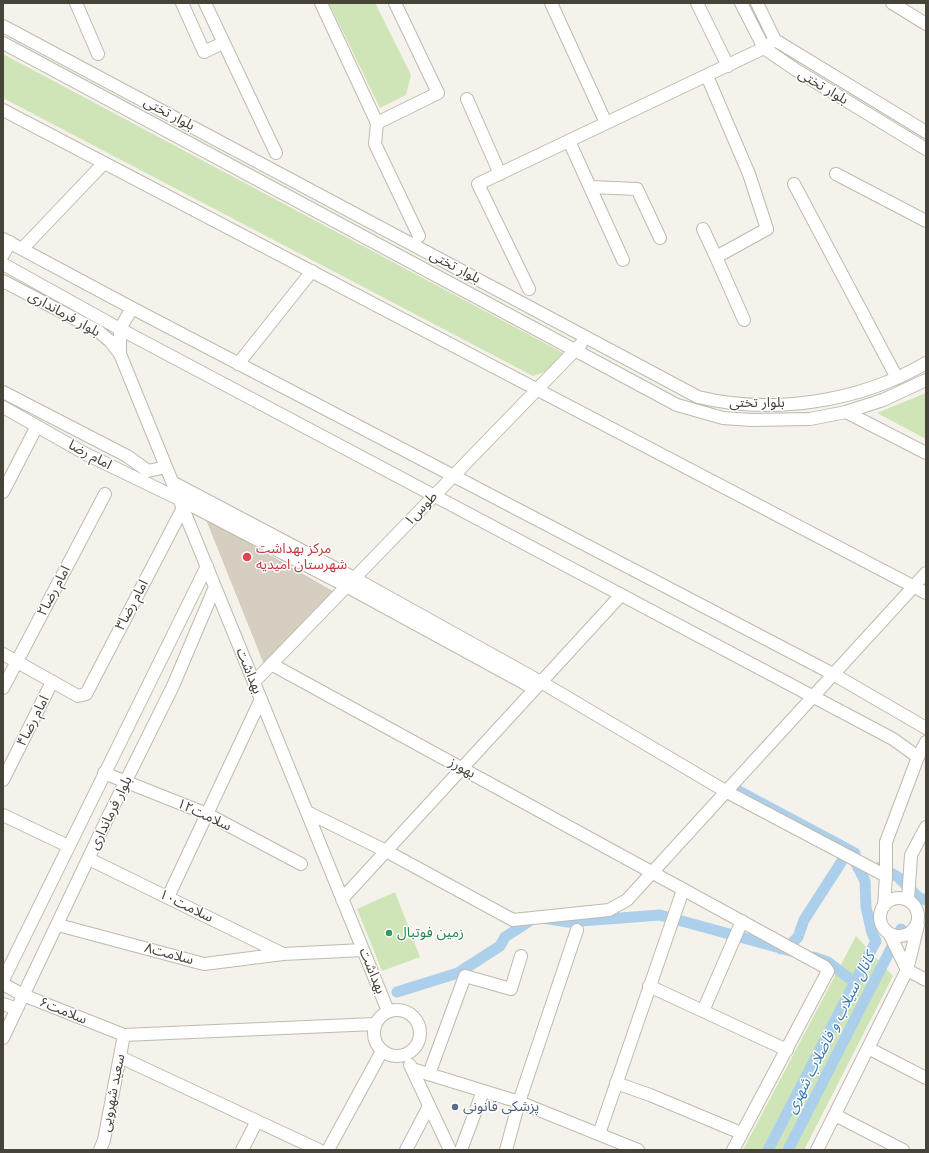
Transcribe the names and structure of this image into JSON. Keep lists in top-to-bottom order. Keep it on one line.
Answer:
{"streets":{"street":["بلوار تختی","بلوار فرمانداری","امام رضا","طوس۱","امام رضا۲","امام رضا۳","بهداشت","امام رضا۴","بهورز","سلامت۱۲","سلامت۱۰","سلامت۸","سلامت۶","سعید شهرویی"]},"crossings":[["بلوار تختی","طوس۱"],["بلوار فرمانداری","طوس۱"],["بلوار فرمانداری","بهداشت"],["بلوار فرمانداری","سلامت۱۲"],["بلوار فرمانداری","سلامت۱۰"],["بلوار فرمانداری","سلامت۸"],["بلوار فرمانداری","سلامت۶"],["امام رضا","طوس۱"],["امام رضا","امام رضا۳"],["امام رضا","بهداشت"],["طوس۱","بهداشت"],["طوس۱","بهورز"],["امام رضا۳","بهداشت"],["امام رضا۳","امام رضا۴"],["بهداشت","سلامت۸"],["سلامت۱۰","سلامت۸"],["سلامت۶","سعید شهرویی"]],"water":["کانال سیلاب و فاضلاب شهری"],"places":["مرکز بهداشت شهرستان امیدیه","زمین فوتبال","پزشکی قانونی"]}
